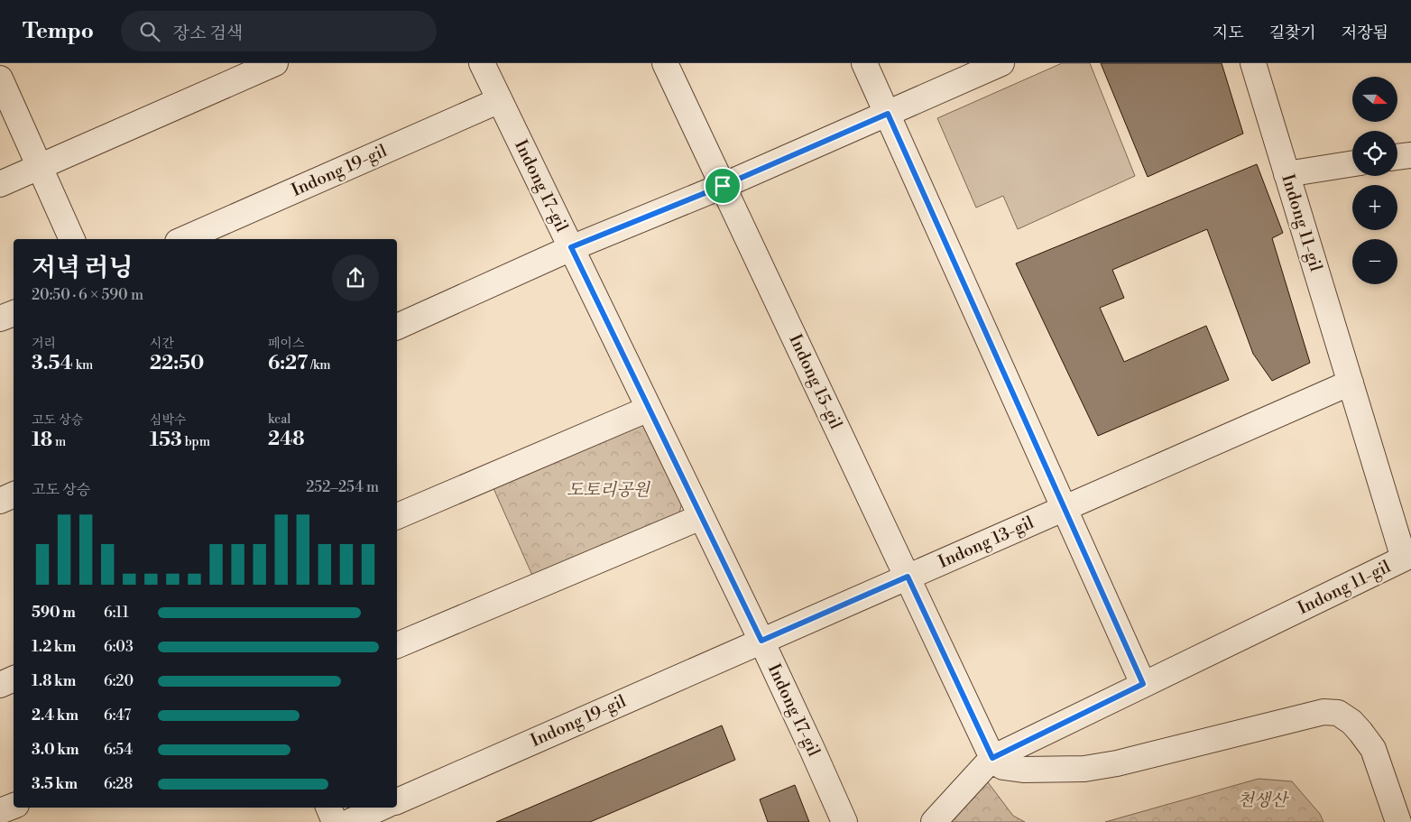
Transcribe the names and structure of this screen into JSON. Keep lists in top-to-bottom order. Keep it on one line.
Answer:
{"streets":{"street":["Indong 19-gil","Indong 17-gil","Indong 11-gil","Indong 15-gil","Indong 13-gil"]},"crossings":[["Indong 19-gil","Indong 17-gil"],["Indong 15-gil","Indong 13-gil"]],"parks":["도토리공원","천생산"],"north":"right","page":{"header":"Tempo","search":"장소 검색","nav":["지도","길찾기","저장됨"],"map_buttons":["+","−"],"heading":["저녁 러닝","20:50 · 6 × 590 m"],"stats":[["거리","3.54 km"],["시간","22:50"],["페이스","6:27 /km"],["고도 상승","18 m"],["심박수","153 bpm"],["kcal","248"]],"chart":["고도 상승","252–254 m"],"list":[{"name":"590 m","note":"6:11"},{"name":"1.2 km","note":"6:03"},{"name":"1.8 km","note":"6:20"},{"name":"2.4 km","note":"6:47"},{"name":"3.0 km","note":"6:54"},{"name":"3.5 km","note":"6:28"}]}}
